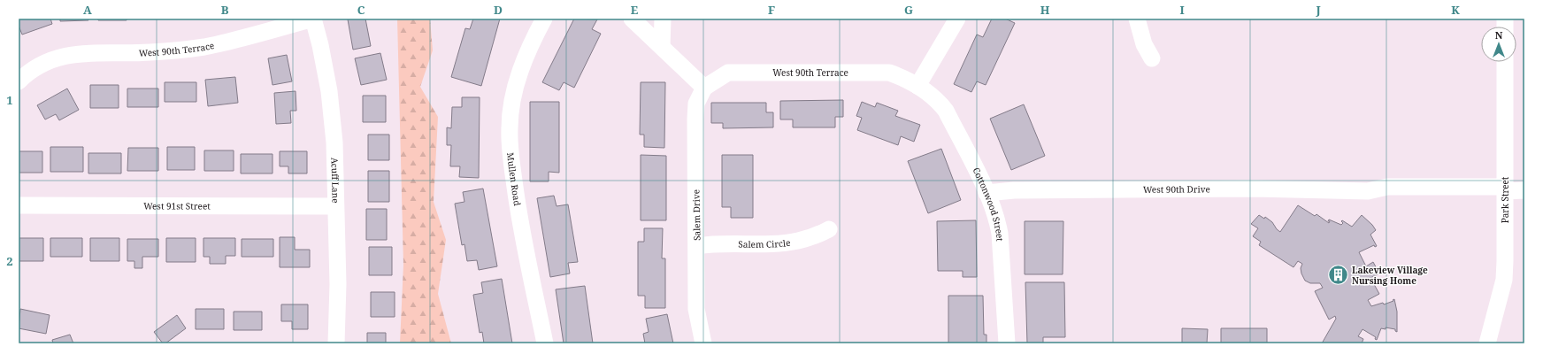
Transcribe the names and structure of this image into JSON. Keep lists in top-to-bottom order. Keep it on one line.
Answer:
{"streets":{"street":["West 90th Terrace","Mullen Road","Acuff Lane","West 90th Drive","Park Street","Cottonwood Street","West 91st Street","Salem Drive","Salem Circle"]},"crossings":[["West 90th Terrace","Acuff Lane"],["West 90th Terrace","Cottonwood Street"],["West 90th Terrace","Salem Drive"],["Acuff Lane","West 91st Street"],["West 90th Drive","Park Street"],["West 90th Drive","Cottonwood Street"],["Salem Drive","Salem Circle"]],"places":{"building":["Lakeview Village Nursing Home"]},"north":"top","grid":{"columns":["A","B","C","D","E","F","G","H","I","J","K"],"rows":["1","2"]}}
